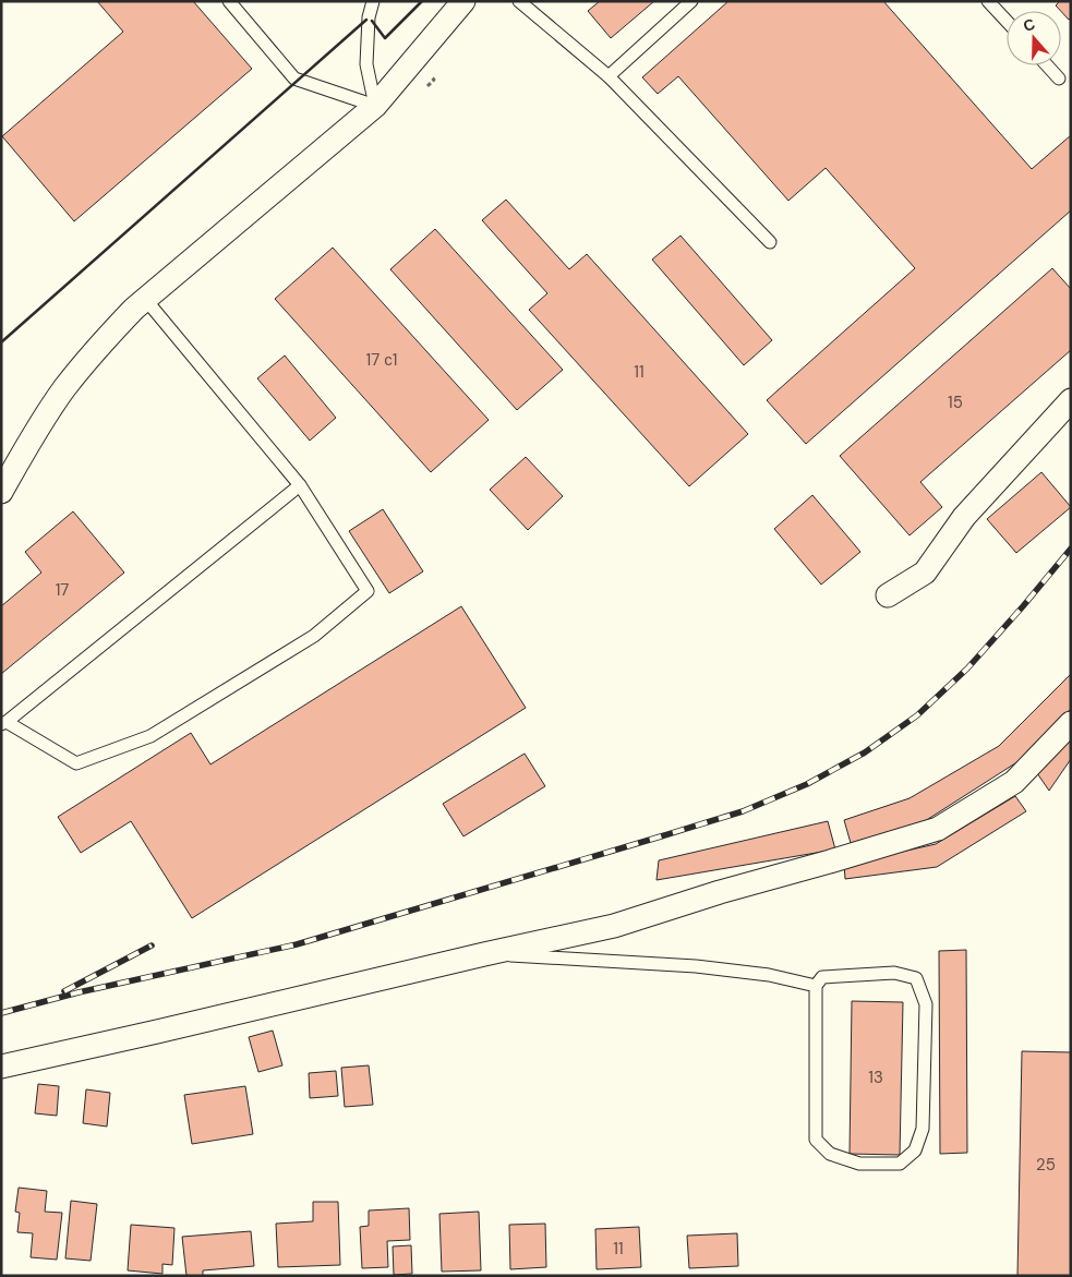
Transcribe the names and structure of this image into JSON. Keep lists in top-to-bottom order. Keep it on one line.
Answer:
{"house_numbers":["17 с1","11","15","17","13","25","11"],"north":"top"}
